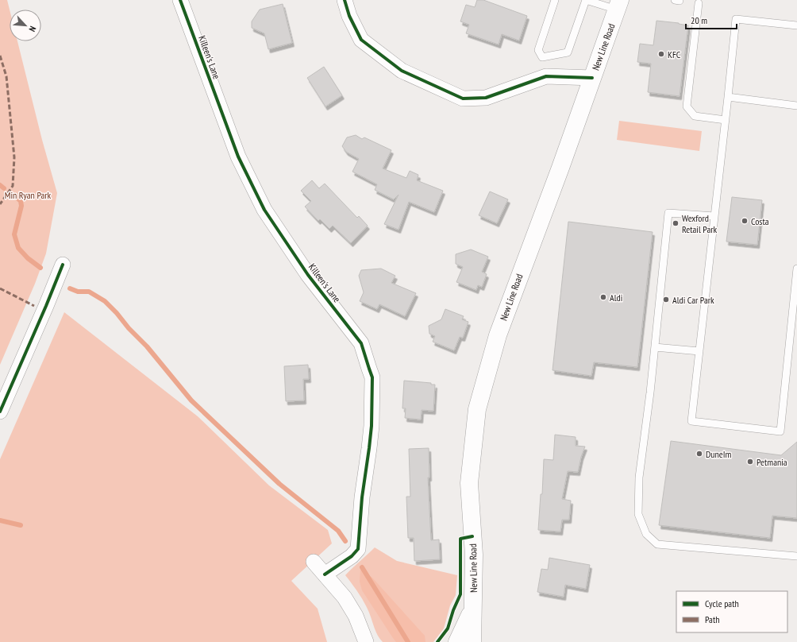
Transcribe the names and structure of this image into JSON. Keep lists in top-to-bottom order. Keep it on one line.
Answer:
{"streets":{"main road":["New Line Road"],"street":["Killeen's Lane"]},"parks":["Min Ryan Park"],"places":["KFC","Costa","Wexford Retail Park","Aldi","Aldi Car Park","DuneIm","Petmania"],"legend":["Cycle path","Path"],"scale_bar":"20 m","north":"bottom right"}
